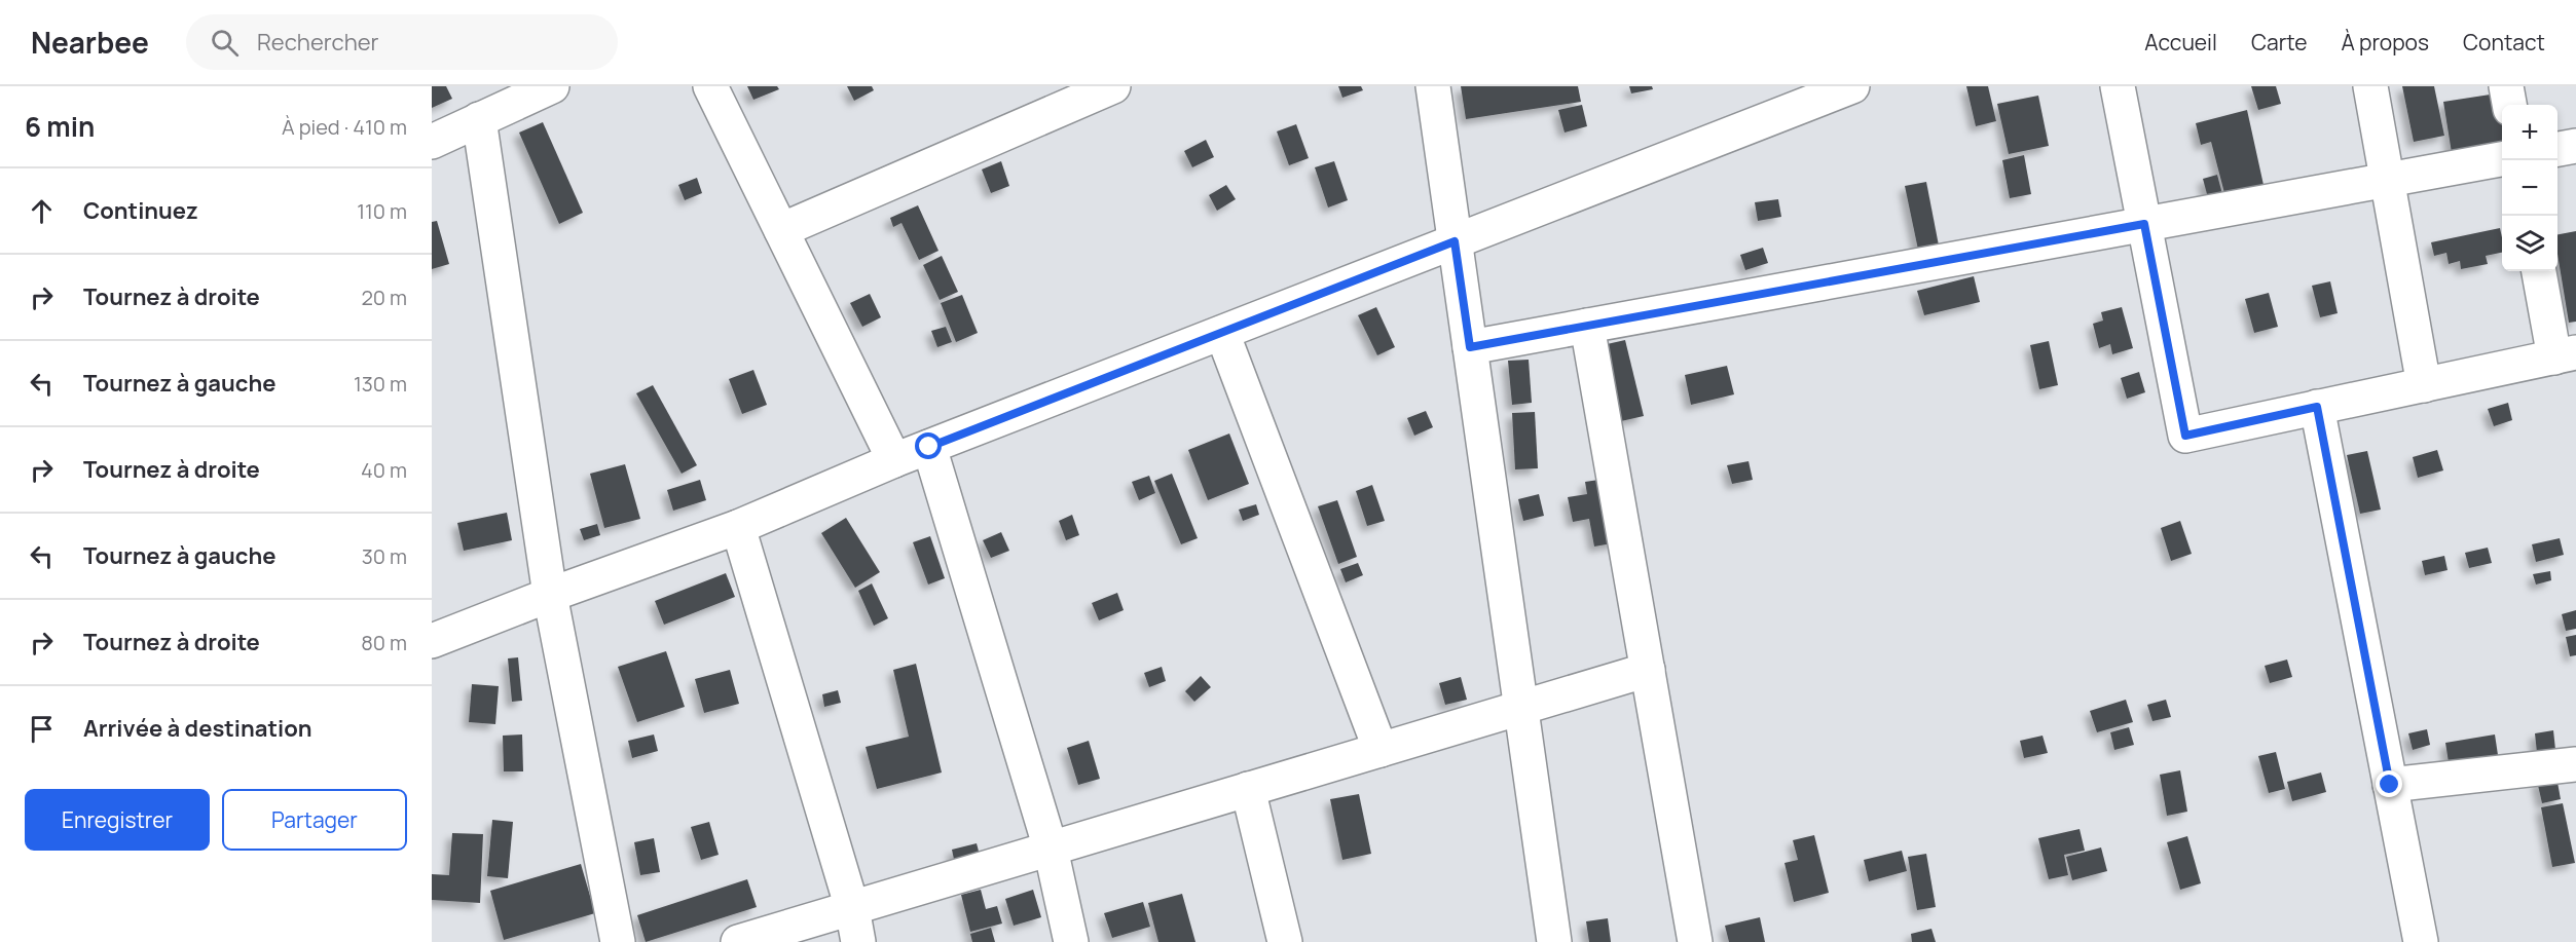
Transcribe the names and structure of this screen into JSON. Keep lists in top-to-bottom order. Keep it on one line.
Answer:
{"page":{"header":"Nearbee","search":"Rechercher","nav":["Accueil","Carte","À propos","Contact"],"heading":["6 min","À pied · 410 m"],"map_buttons":["+","−"],"list":[["Continuez","110 m"],["Tournez à droite","20 m"],["Tournez à gauche","130 m"],["Tournez à droite","40 m"],["Tournez à gauche","30 m"],["Tournez à droite","80 m"],"Arrivée à destination"],"buttons":["Enregistrer","Partager"]}}
